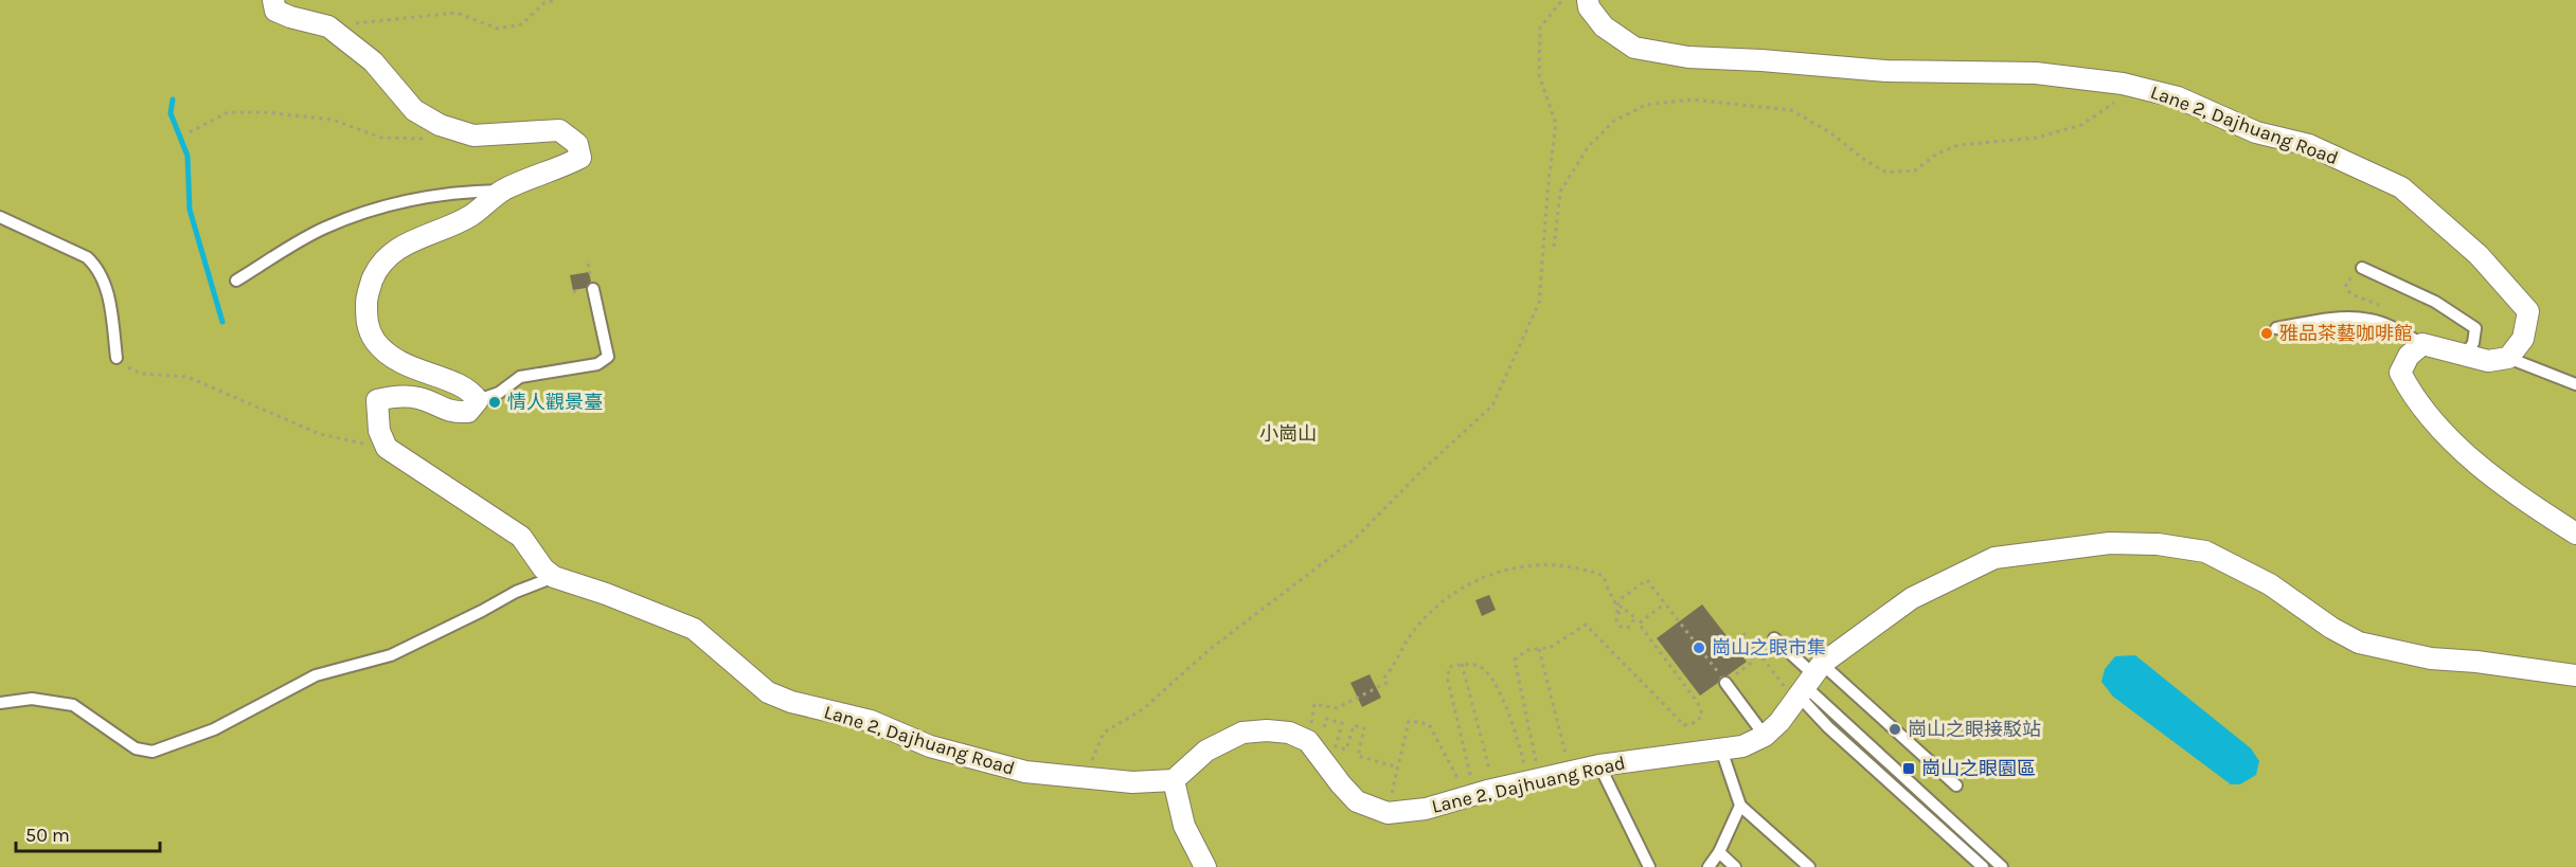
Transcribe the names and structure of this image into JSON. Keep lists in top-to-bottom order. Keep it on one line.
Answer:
{"streets":{"street":["Lane 2, Dajhuang Road"]},"parks":["小崗山"],"places":{"other":["雅品茶藝咖啡館","情人觀景臺","崗山之眼市集","崗山之眼接駁站"],"transit":["崗山之眼園區"]},"scale_bar":"50 m"}
